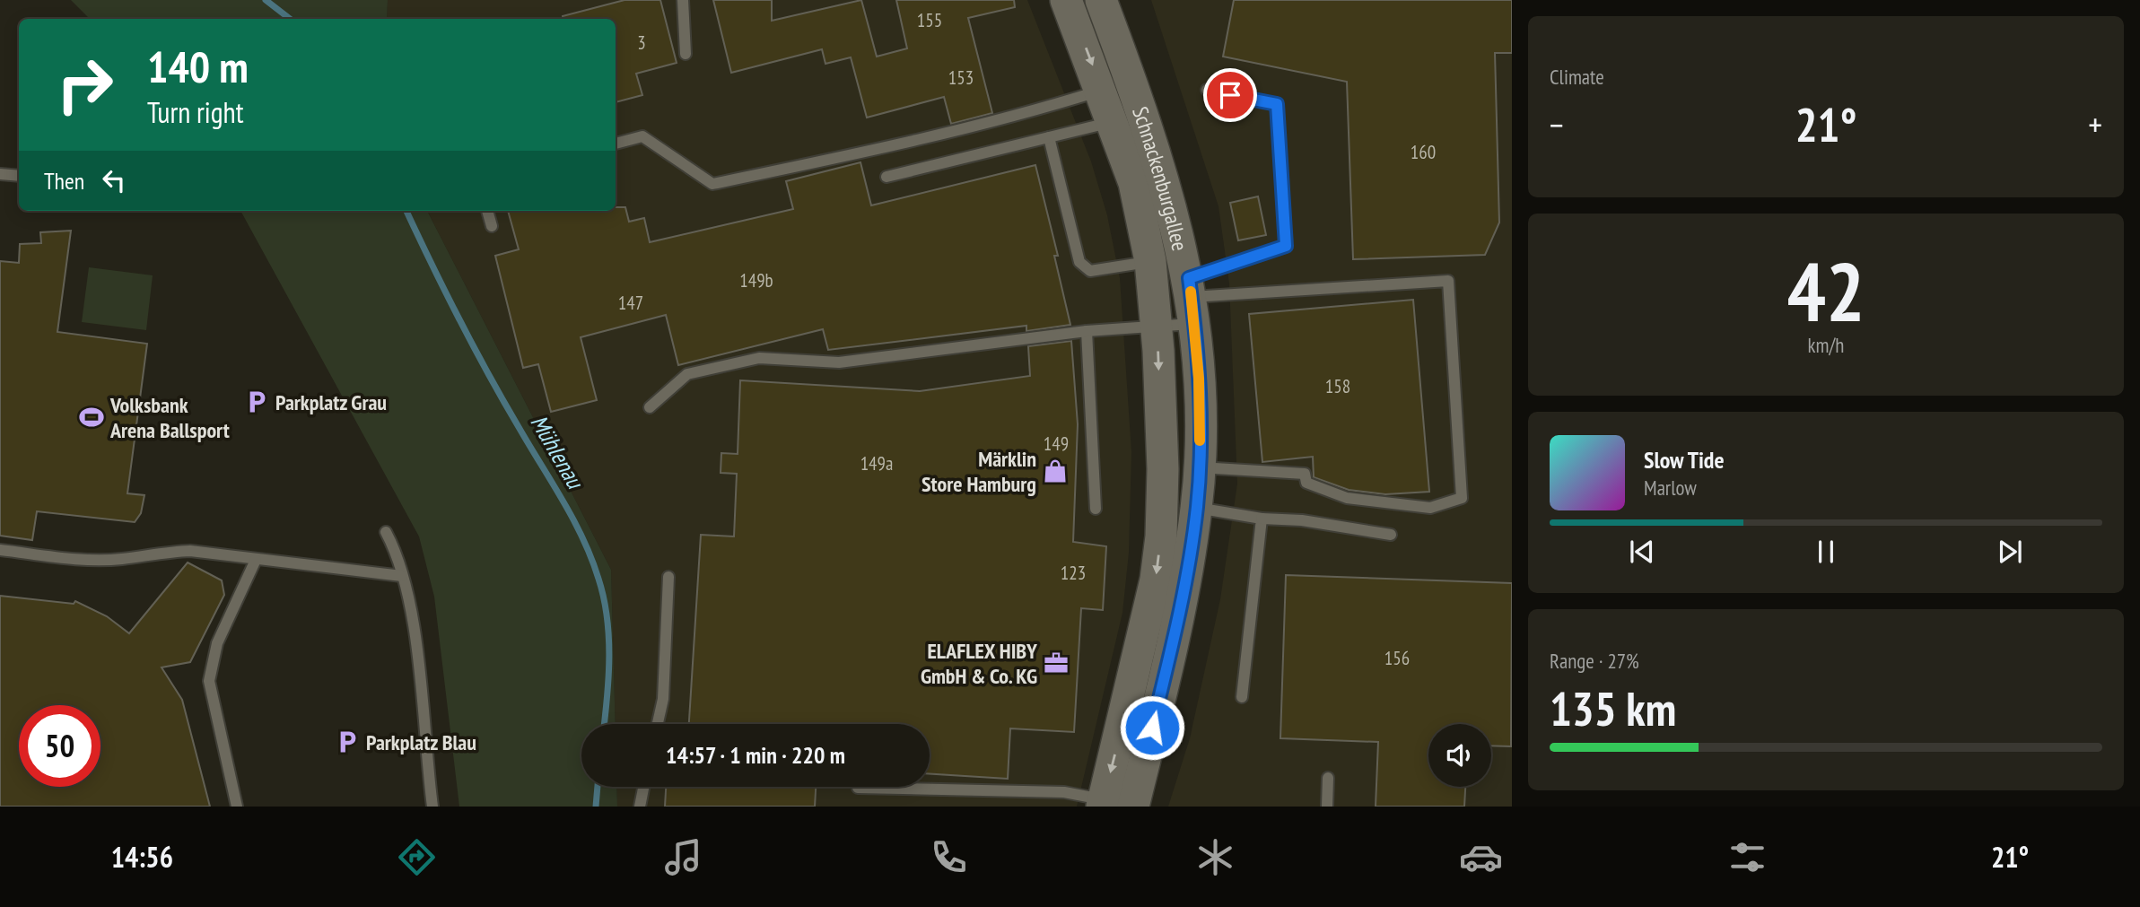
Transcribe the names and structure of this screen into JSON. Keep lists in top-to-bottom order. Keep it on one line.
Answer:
{"streets":{"main road":["Schnackenburgallee"]},"water":["Mühlenau"],"places":{"parking":["Parkplatz Grau","Parkplatz Blau"],"sports":["Volksbank Arena Ballsport"],"shop":["Märklin Store Hamburg"],"office":["ELAFLEX HIBY GmbH & Co. KG"]},"house_numbers":["155","3","153","160","149b","147","158","149","149a","123","156"],"page":{"tile":["Climate",["42","km/h"],["Range · 27%","135 km"]],"turn":["140 m","Turn right"],"heat":["−","21°","+"],"then":"Then","song":["Slow Tide","Marlow"],"limit":"50","trip":"14:57 · 1 min · 220 m","tabs":["14:56","21°"]}}
